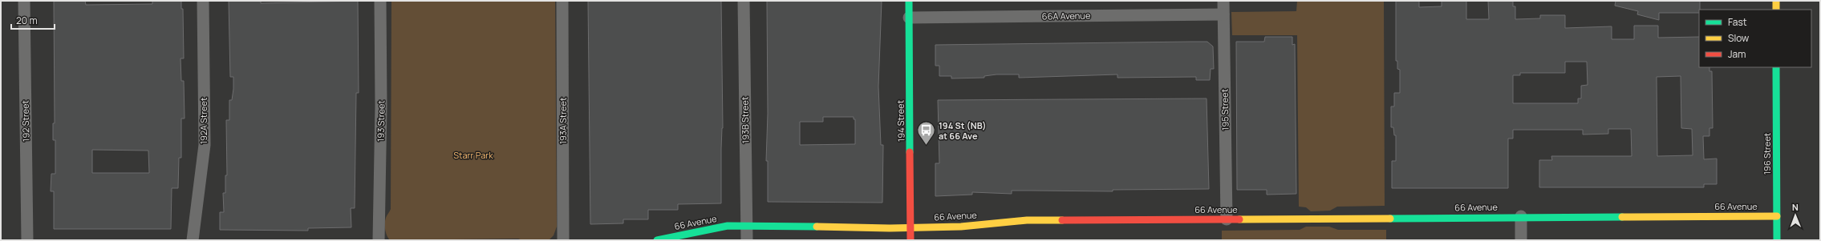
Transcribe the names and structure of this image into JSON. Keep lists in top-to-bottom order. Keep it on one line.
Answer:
{"streets":{"street":["66A Avenue","195 Street","193B Street","192 Street","192A Street","193 Street","193A Street","194 Street","196 Street","66 Avenue"]},"crossings":[["66A Avenue","195 Street"],["66A Avenue","194 Street"],["195 Street","66 Avenue"],["193B Street","66 Avenue"],["194 Street","66 Avenue"],["196 Street","66 Avenue"]],"parks":["Starr Park"],"places":{"bus stop":["194 St (NB) at 66 Ave"]},"legend":["Fast","Slow","Jam"],"scale_bar":"20 m","north":"top"}
